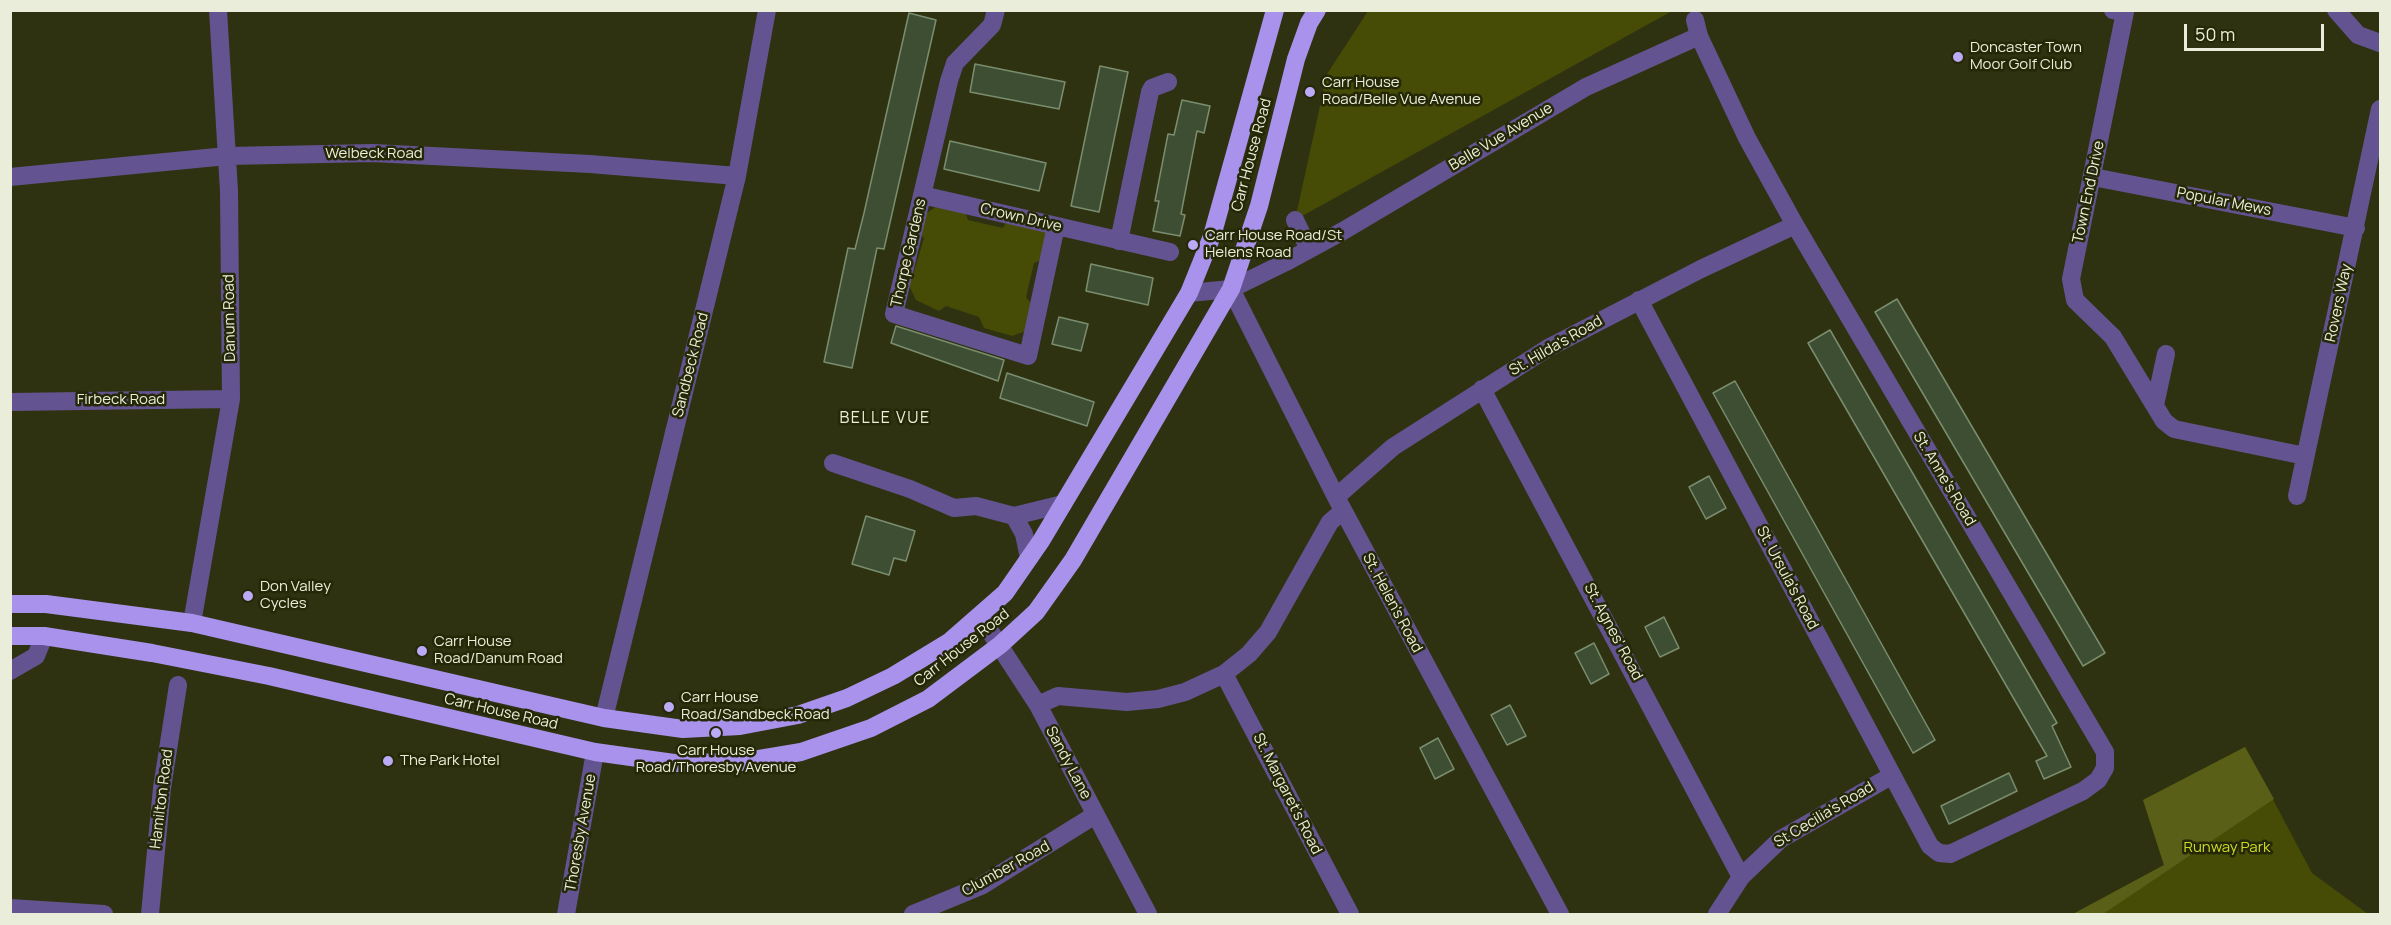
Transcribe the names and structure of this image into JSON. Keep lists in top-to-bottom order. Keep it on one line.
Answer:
{"streets":{"highway":["Carr House Road"],"street":["Belle Vue Avenue","Welbeck Road","Town End Drive","Popular Mews","Crown Drive","Thorpe Gardens","Rovers Way","Danum Road","St. Hilda's Road","Sandbeck Road","Firbeck Road","St. Anne's Road","St. Ursula's Road","St. Helen's Road","St. Agnes' Road","Sandy Lane","St. Margaret's Road","Hamilton Road","St Cecilia's Road","Thoresby Avenue","Clumber Road"]},"crossings":[["Belle Vue Avenue","Carr House Road"],["Belle Vue Avenue","St. Anne's Road"],["Belle Vue Avenue","St. Helen's Road"],["Welbeck Road","Danum Road"],["Welbeck Road","Sandbeck Road"],["Carr House Road","Danum Road"],["Carr House Road","Sandbeck Road"],["Carr House Road","St. Helen's Road"],["Carr House Road","Sandy Lane"],["Carr House Road","Thoresby Avenue"],["Town End Drive","Popular Mews"],["Town End Drive","Rovers Way"],["Popular Mews","Rovers Way"],["Crown Drive","Thorpe Gardens"],["Danum Road","Firbeck Road"],["St. Hilda's Road","St. Anne's Road"],["St. Hilda's Road","St. Ursula's Road"],["St. Hilda's Road","St. Helen's Road"],["St. Hilda's Road","St. Agnes' Road"],["St. Hilda's Road","Sandy Lane"],["St. Hilda's Road","St. Margaret's Road"],["St. Anne's Road","St. Ursula's Road"],["St. Ursula's Road","St Cecilia's Road"],["St. Agnes' Road","St Cecilia's Road"],["Sandy Lane","Clumber Road"]],"districts":["BELLE VUE"],"parks":["Runway Park"],"places":["Doncaster Town Moor Golf Club","Carr House Road/Belle Vue Avenue","Carr House Road/St Helens Road","Don Valley Cycles","Carr House Road/Danum Road","Carr House Road/Sandbeck Road","Carr House Road/Thoresby Avenue","The Park Hotel"],"scale_bar":"50 m"}
